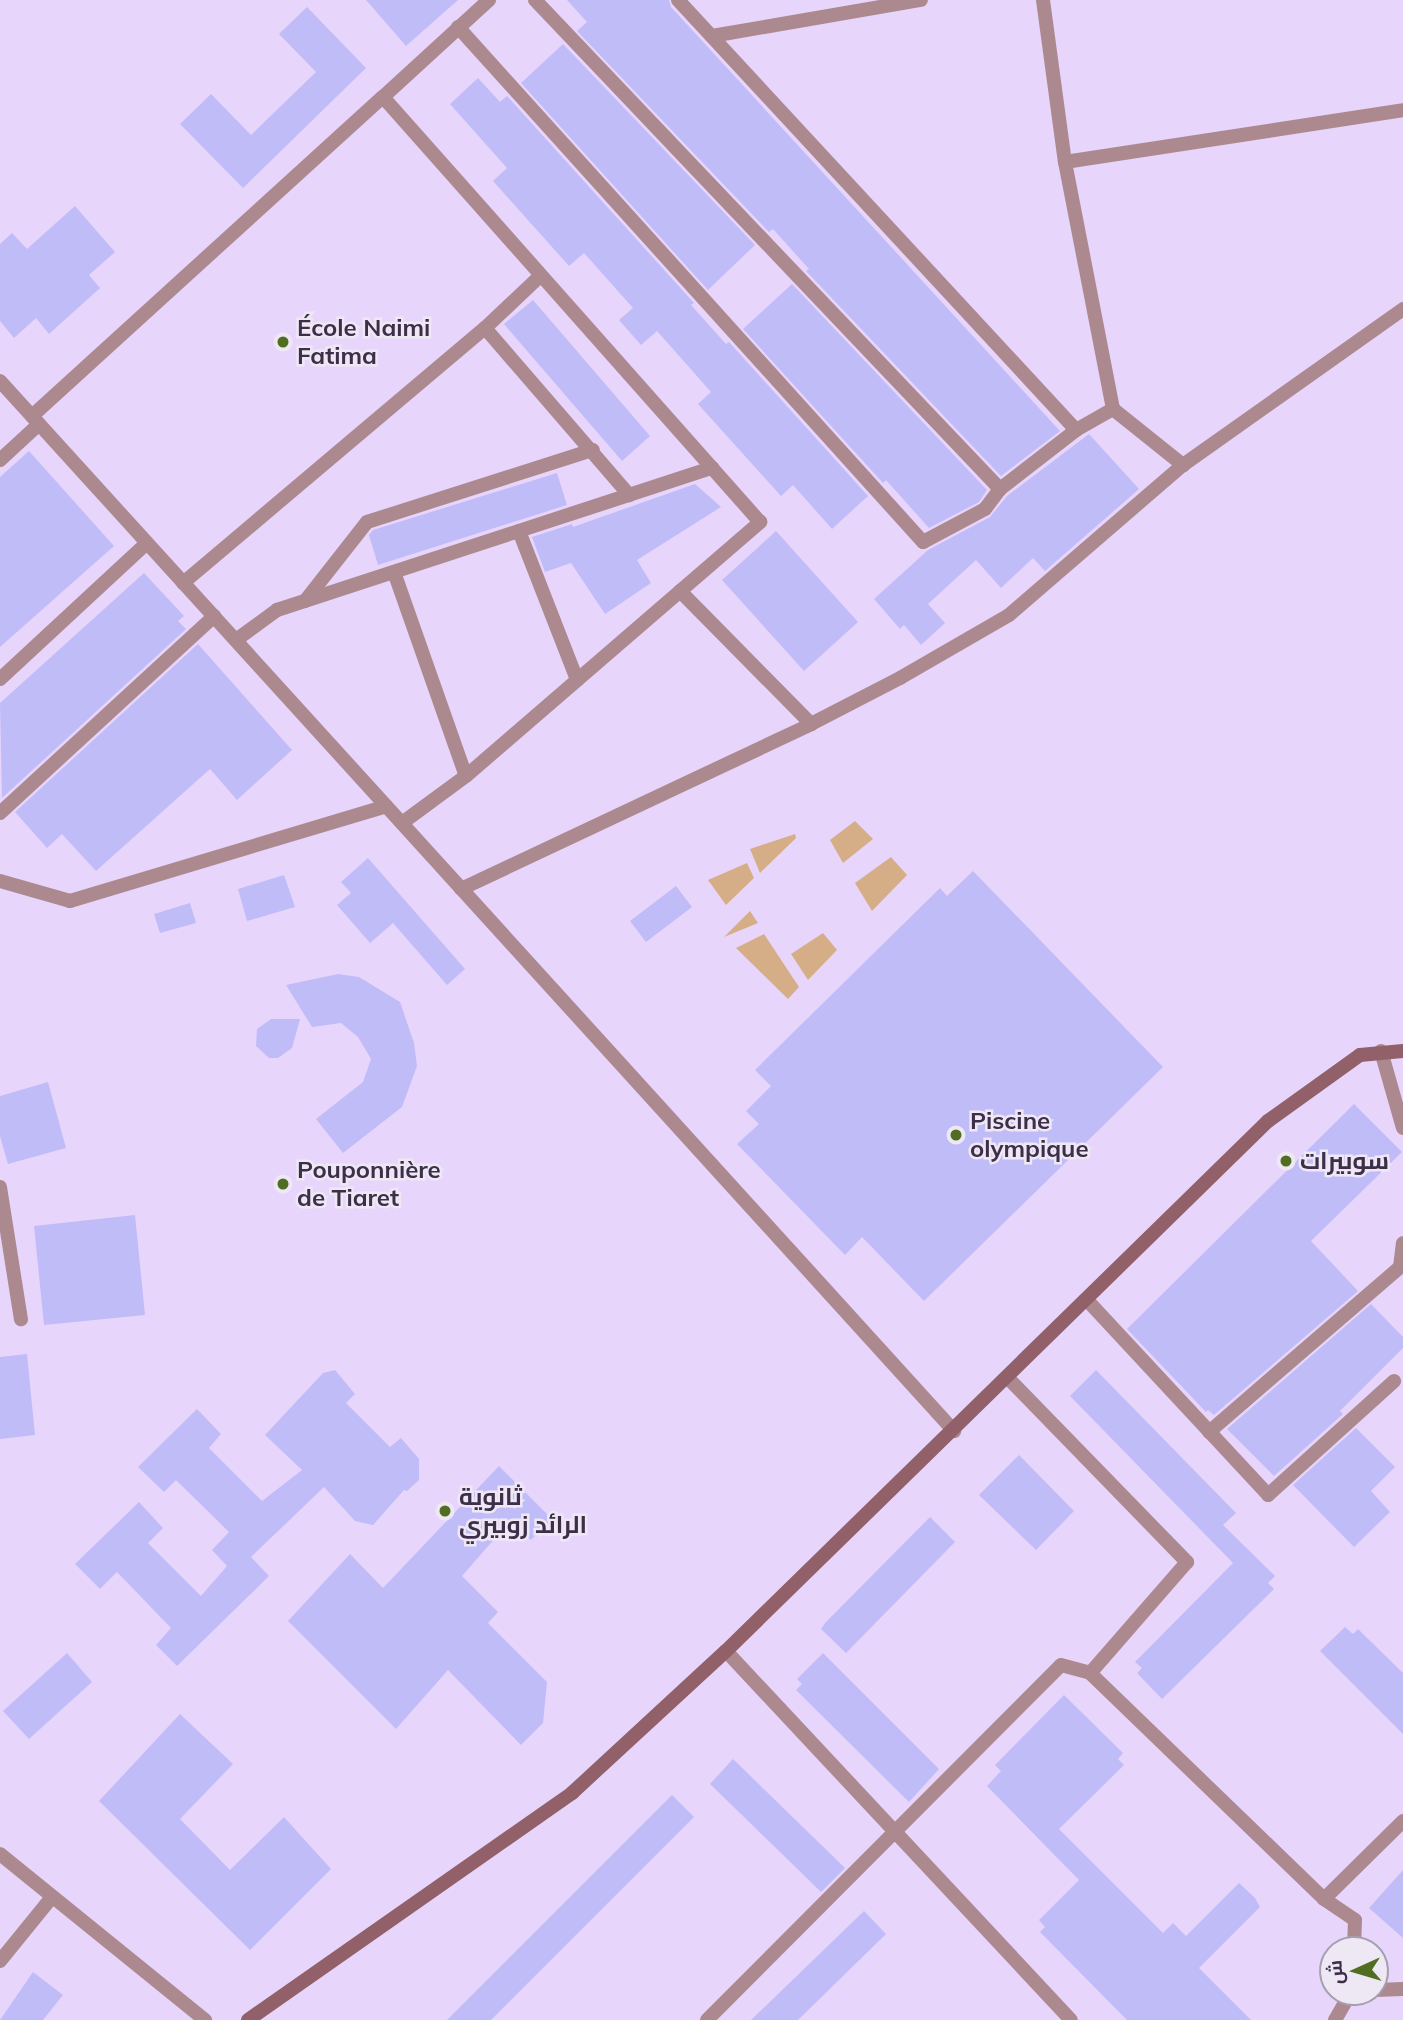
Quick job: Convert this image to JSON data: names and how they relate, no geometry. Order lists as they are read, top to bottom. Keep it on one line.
{"places":["École Naimi Fatima","Piscine olympique","سوبيرات","Pouponnière de Tiaret","ثانوية الرائد زوبيري"],"north":"left"}
